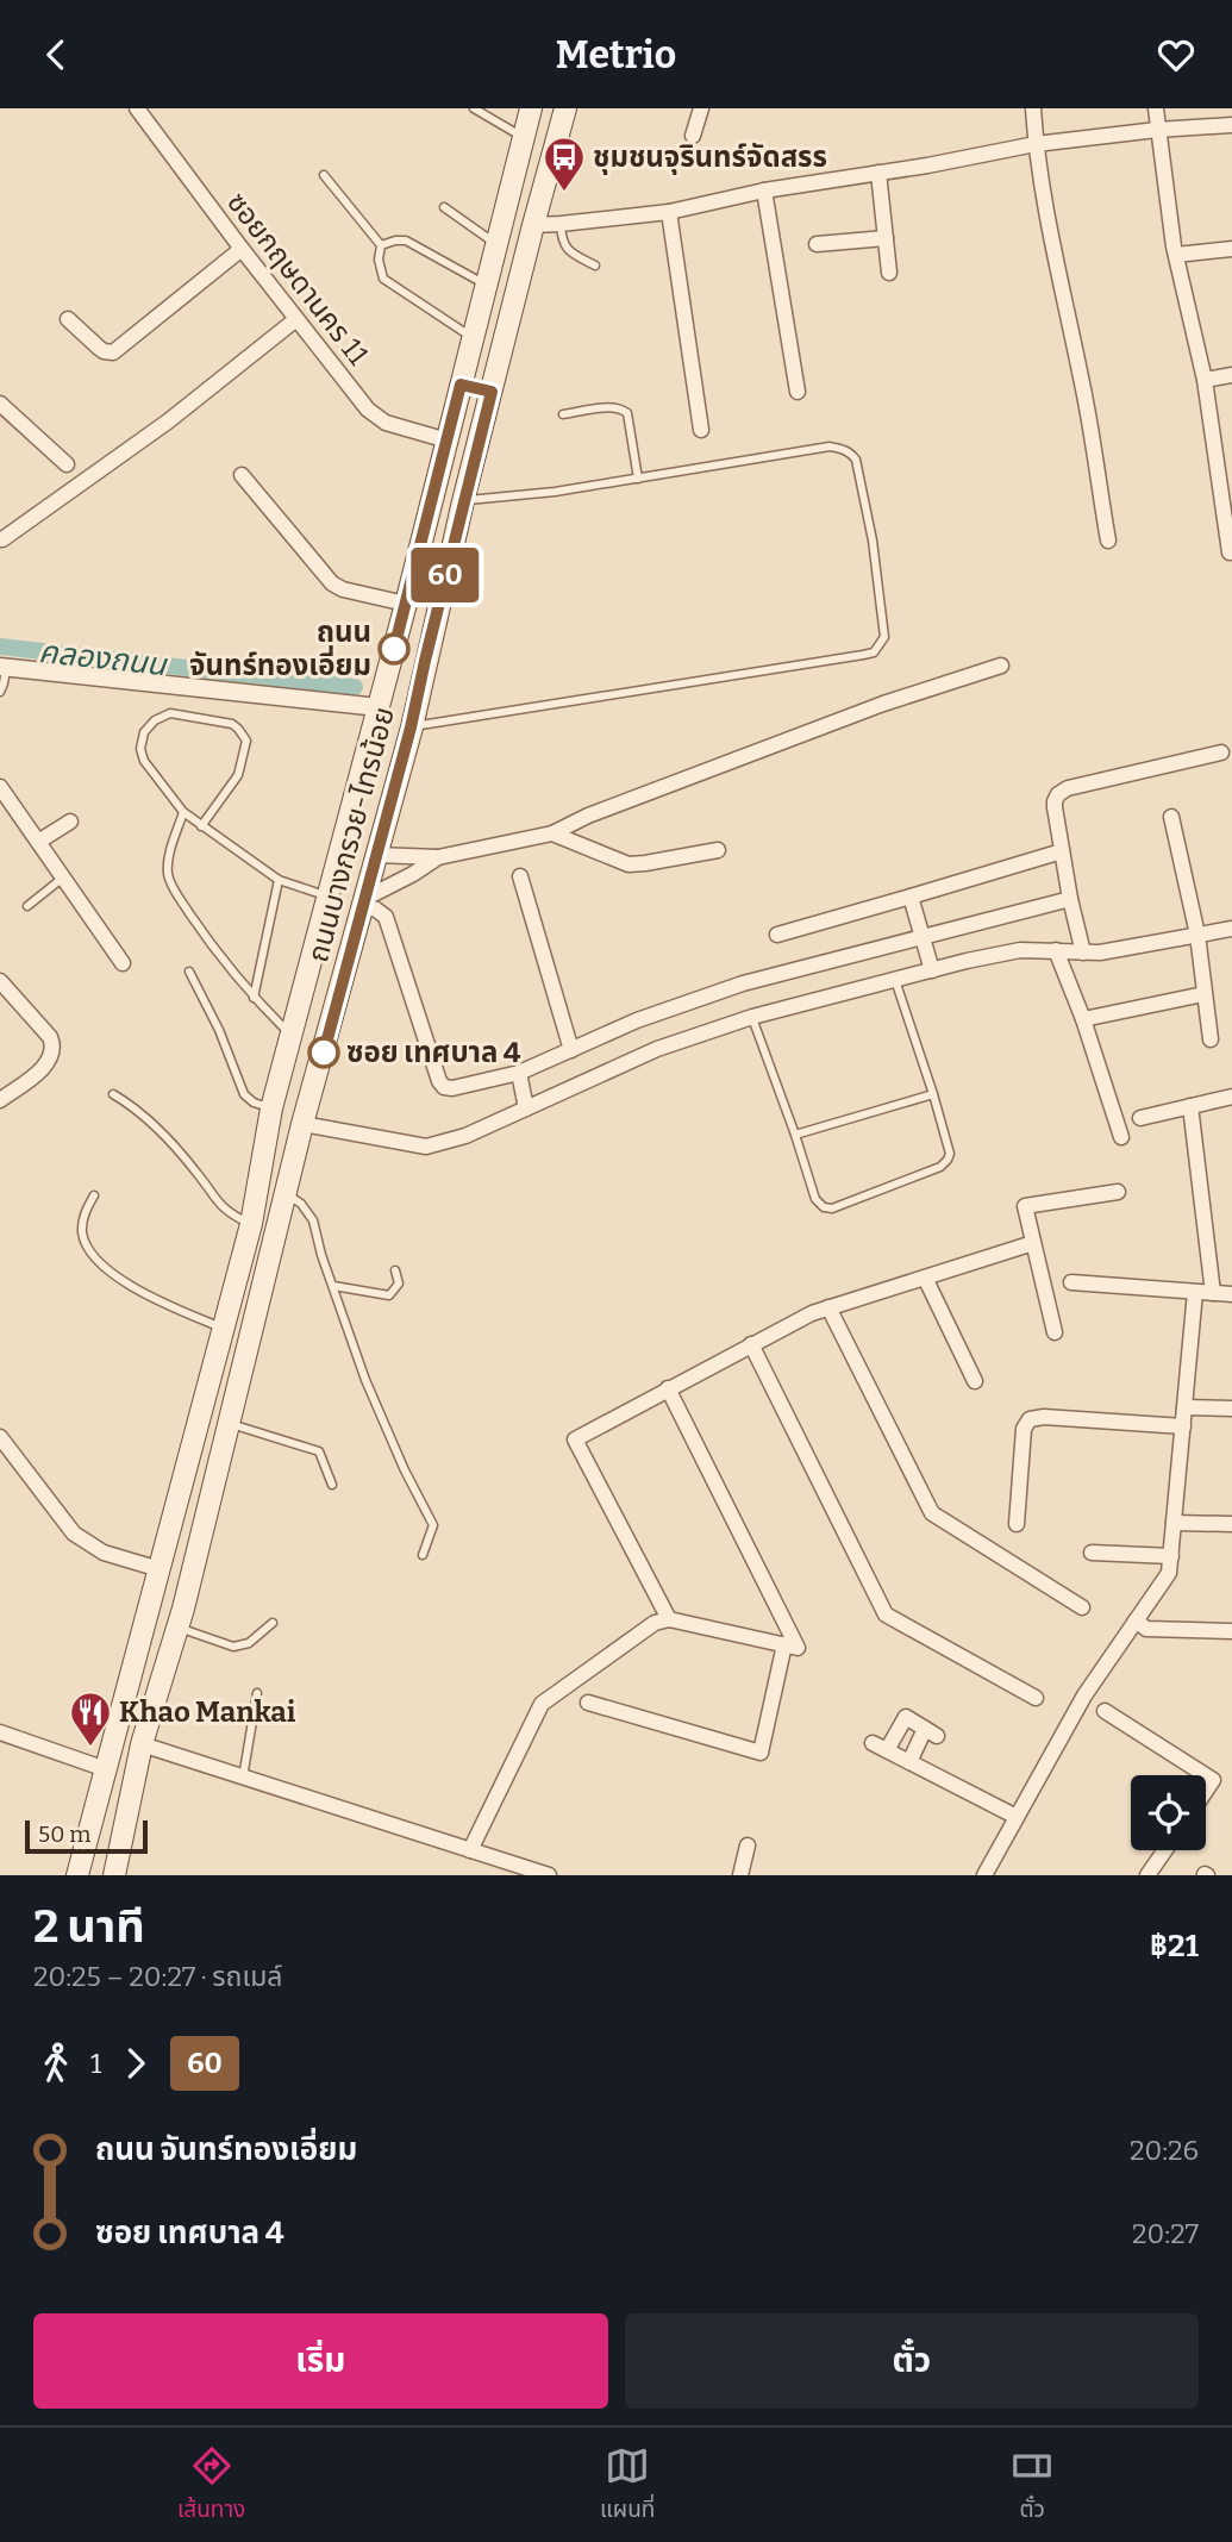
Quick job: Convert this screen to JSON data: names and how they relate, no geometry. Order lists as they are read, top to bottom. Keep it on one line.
{"streets":{"main road":["ถนนบางกรวย-ไทรน้อย"],"street":["ซอยกฤษดานคร 11"]},"crossings":[["ซอยกฤษดานคร 11","ถนนบางกรวย-ไทรน้อย"]],"water":["คลองถนน"],"places":{"bus stop":["ชุมชนจุรินทร์จัดสรร"],"other":["ถนน จันทร์ทองเอี่ยม","ซอย เทศบาล 4"],"restaurant":["Khao Mankai"]},"lines":["bus line 60"],"scale_bar":"50 m","page":{"header":"Metrio","on_map":"60","scale":"50 m","heading":["2 นาที","20:25 – 20:27 · รถเมล์","฿21"],"legs":["1","60"],"list":[{"name":"ถนน จันทร์ทองเอี่ยม","value":"20:26"},{"name":"ซอย เทศบาล 4","value":"20:27"}],"buttons":["เริ่ม","ตั๋ว"],"tabs":["เส้นทาง","แผนที่","ตั๋ว"]}}
